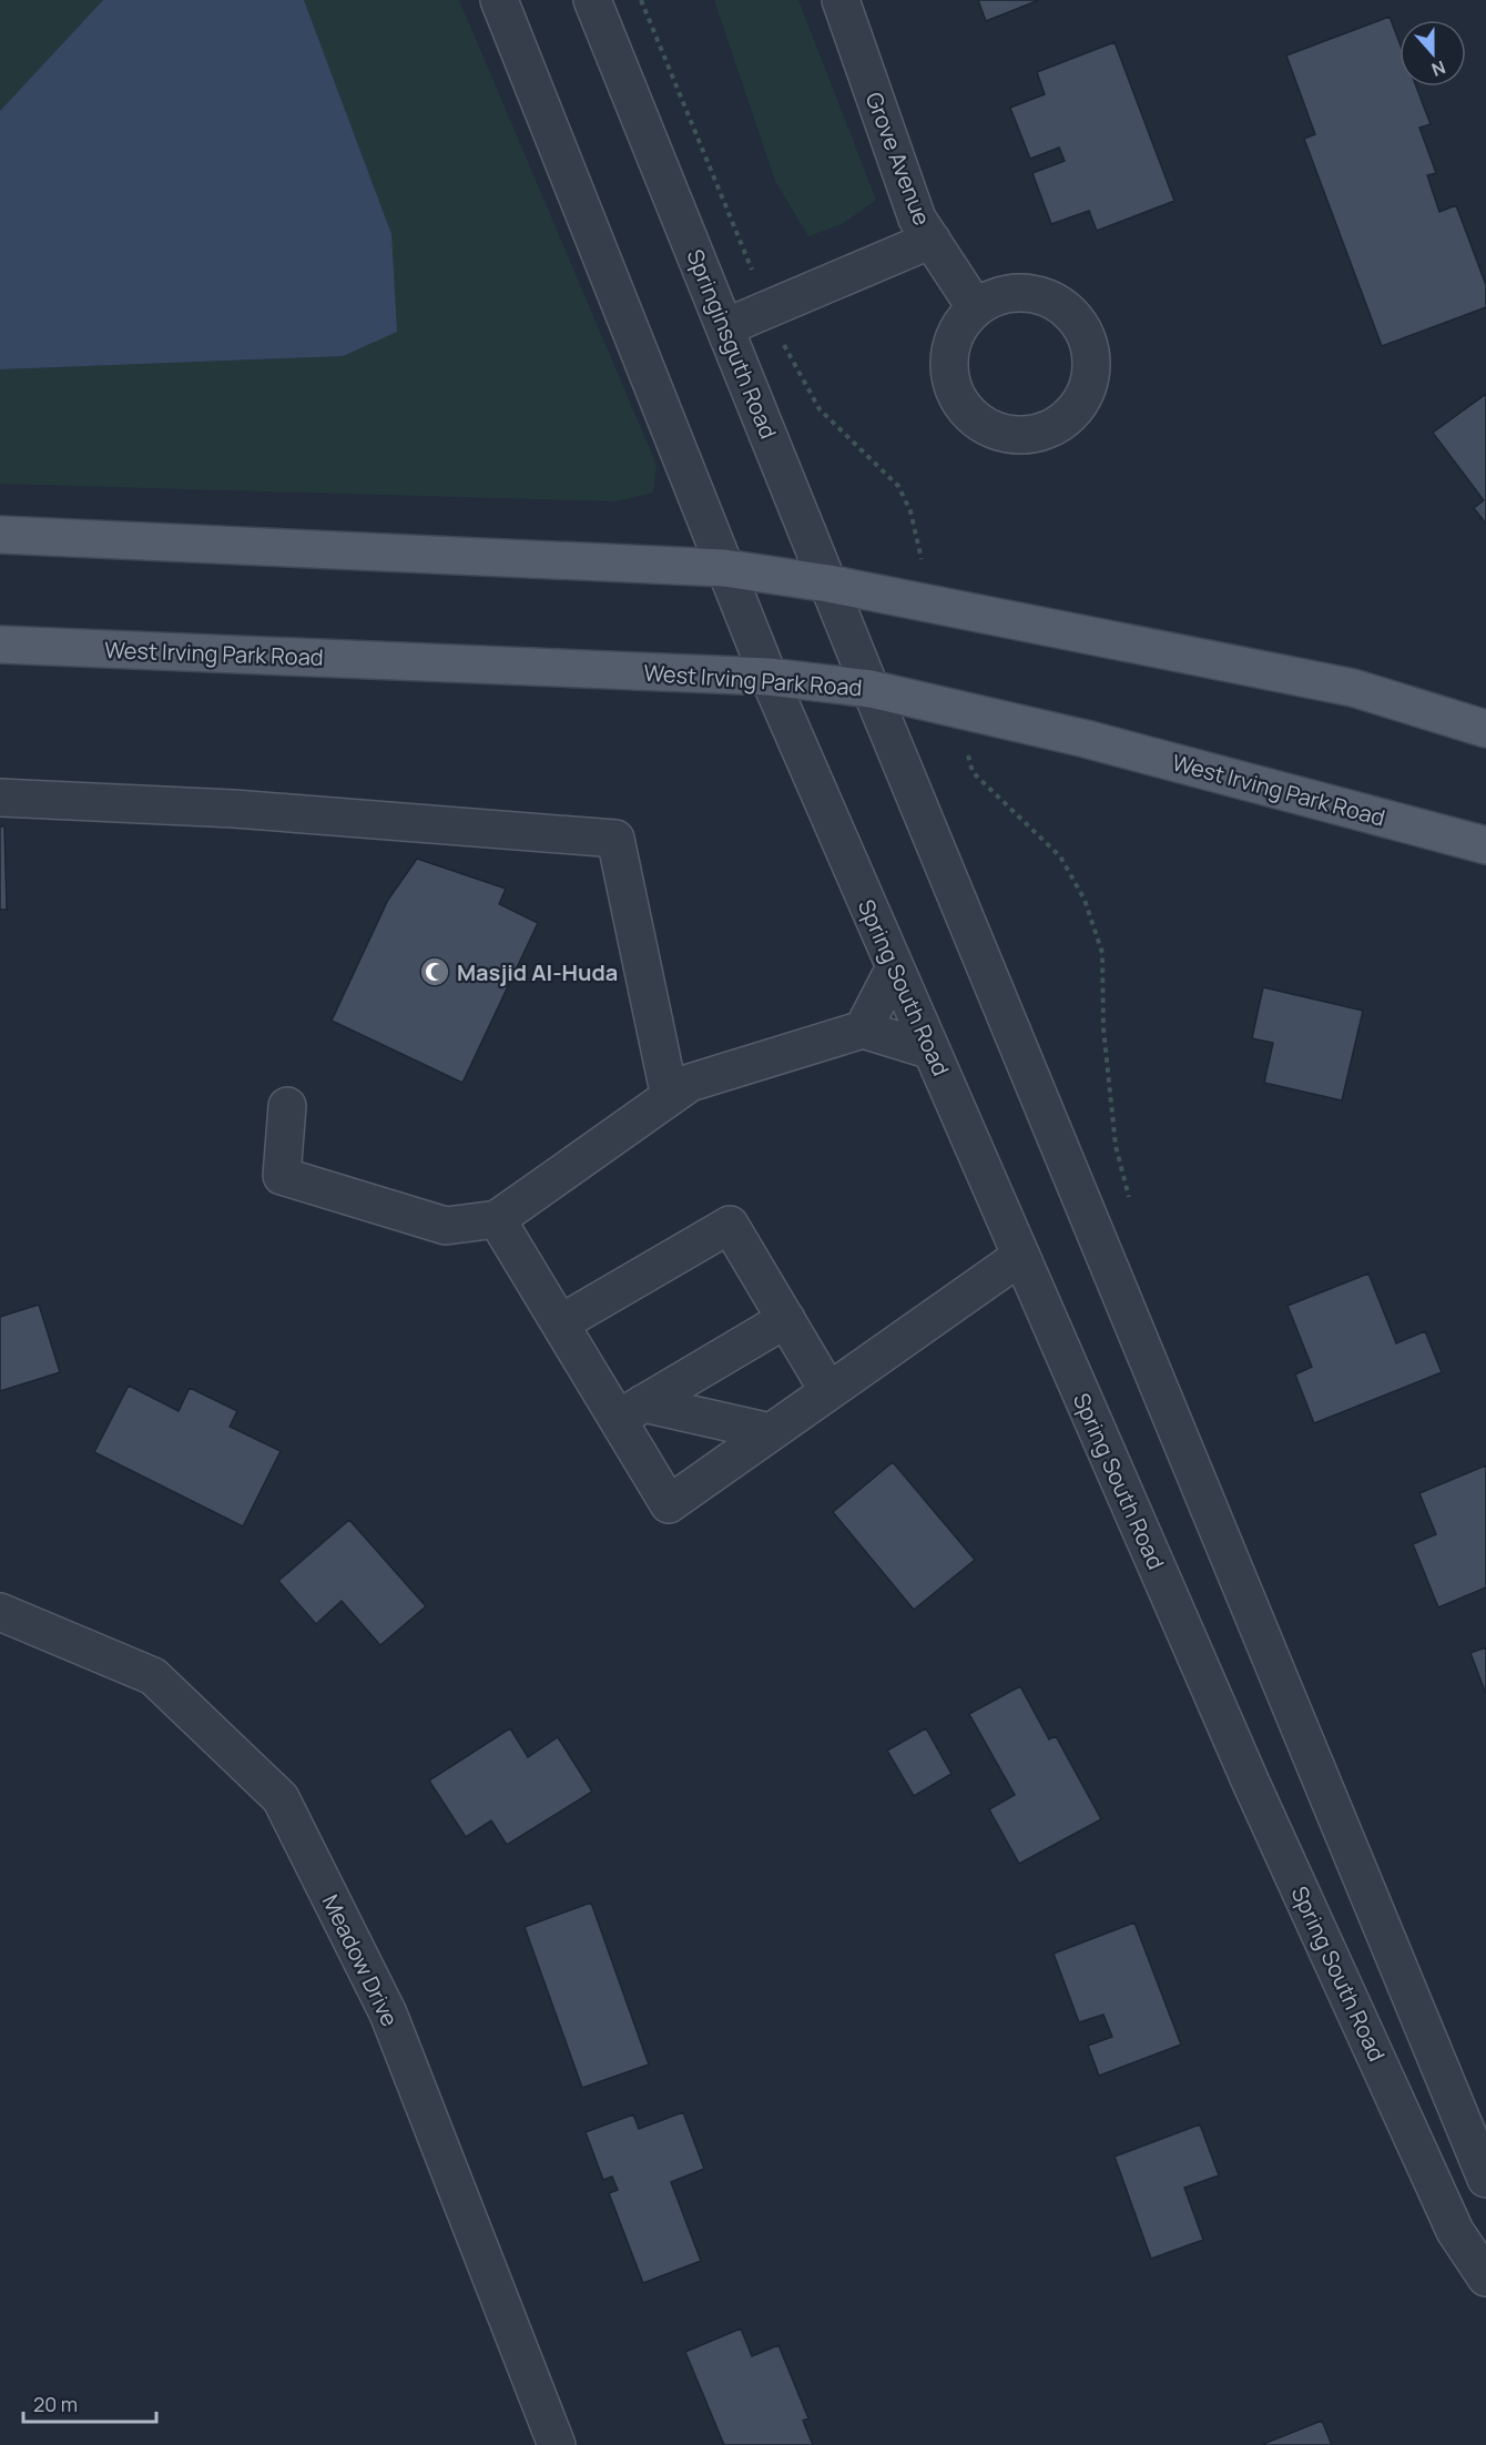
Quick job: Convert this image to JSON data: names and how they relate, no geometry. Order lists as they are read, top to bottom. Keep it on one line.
{"streets":{"main road":["West Irving Park Road"],"street":["Grove Avenue","Springinsguth Road","Spring South Road","Meadow Drive"]},"crossings":[["Springinsguth Road","West Irving Park Road"],["West Irving Park Road","Spring South Road"]],"places":{"mosque":["Masjid Al-Huda"]},"scale_bar":"20 m","north":"bottom"}
